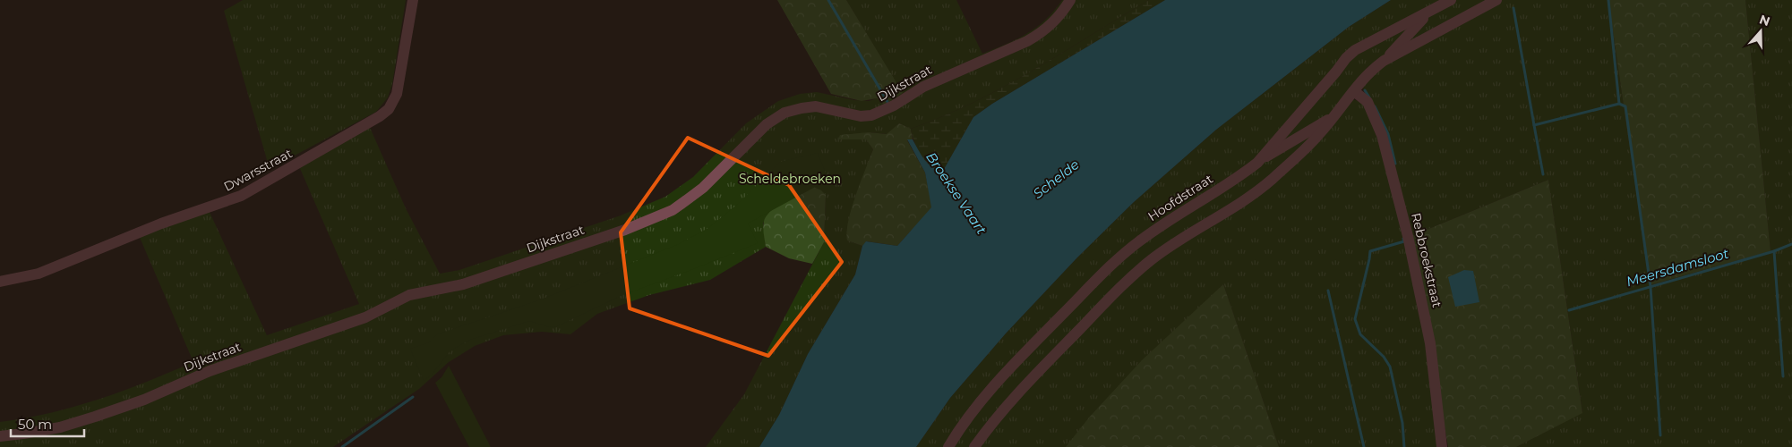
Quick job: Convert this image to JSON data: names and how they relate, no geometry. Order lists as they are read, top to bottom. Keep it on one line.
{"streets":{"street":["Dijkstraat","Dwarsstraat","Hoofdstraat","Rebbroekstraat"]},"water":["Schelde","Broekse Vaart","Meersdamsloot"],"parks":["Scheldebroeken"],"scale_bar":"50 m","north":"top"}
